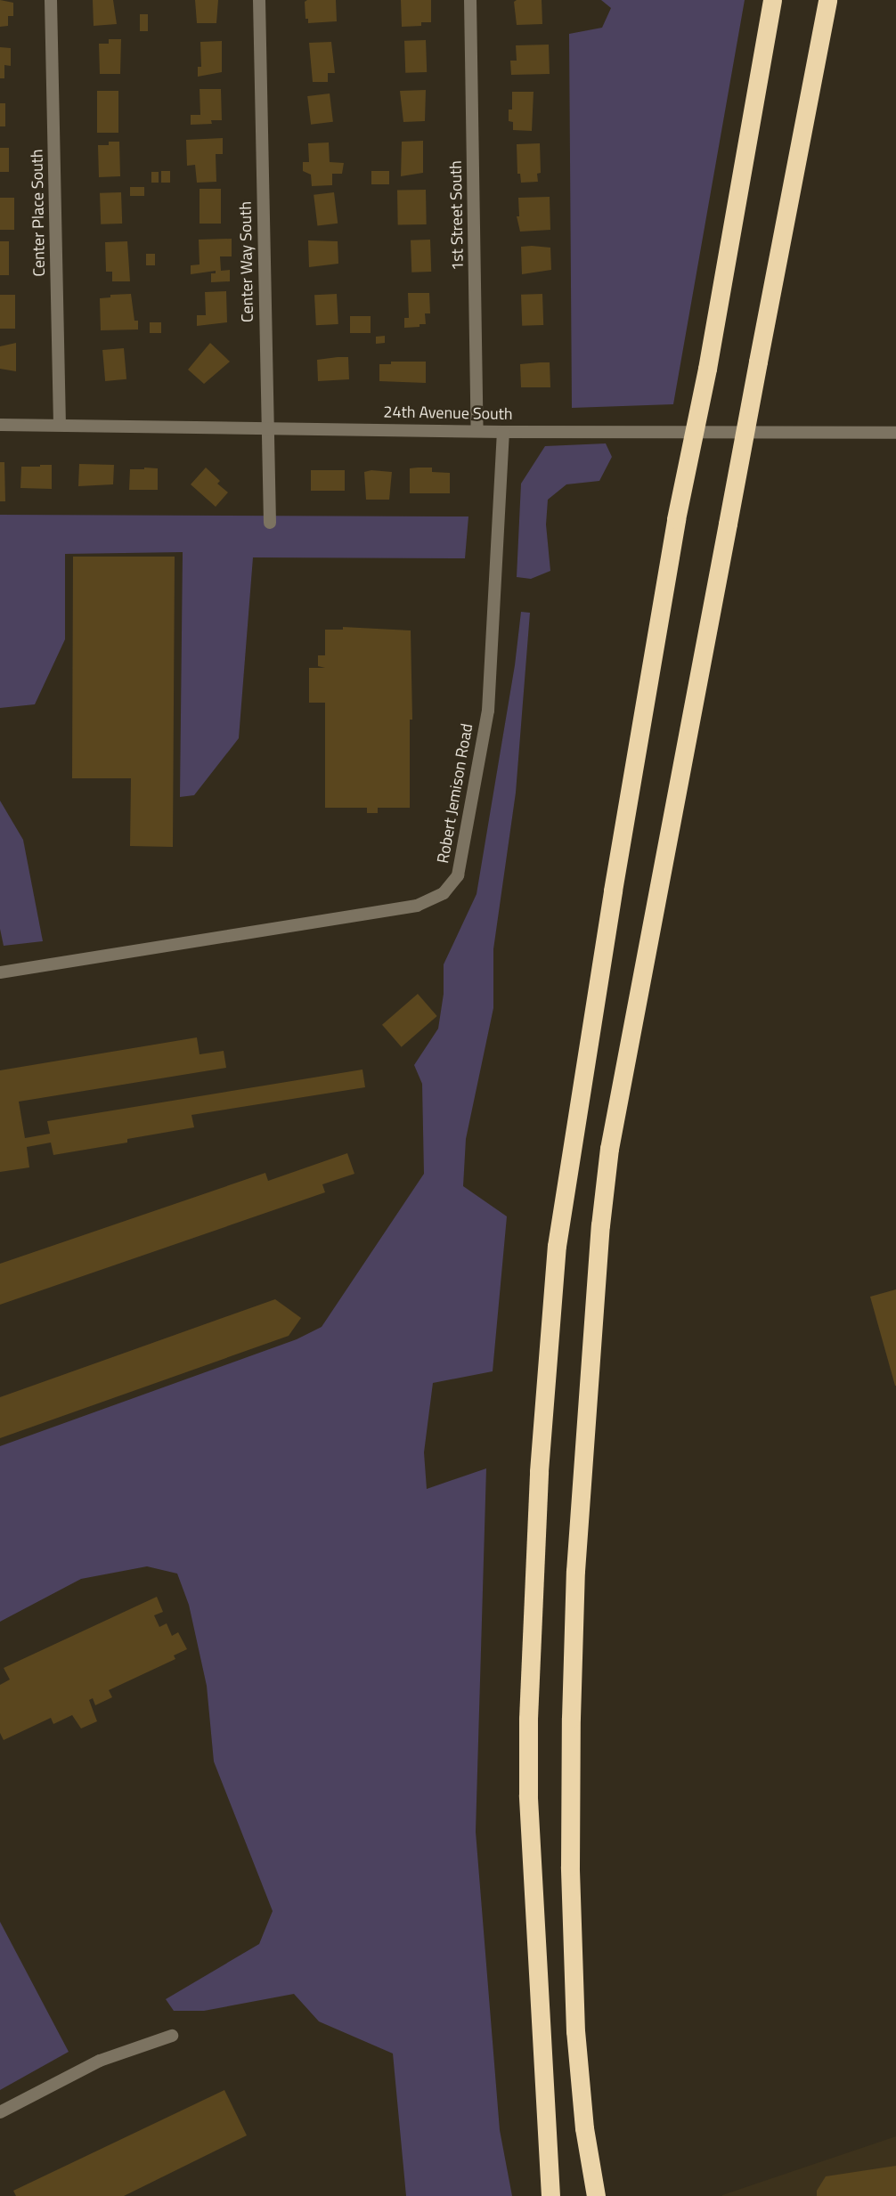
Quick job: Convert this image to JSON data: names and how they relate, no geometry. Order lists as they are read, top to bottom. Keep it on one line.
{"streets":{"street":["Center Place South","1st Street South","Center Way South","24th Avenue South","Robert Jemison Road"]},"crossings":[["Center Place South","24th Avenue South"],["1st Street South","24th Avenue South"],["Center Way South","24th Avenue South"],["24th Avenue South","Robert Jemison Road"]]}
